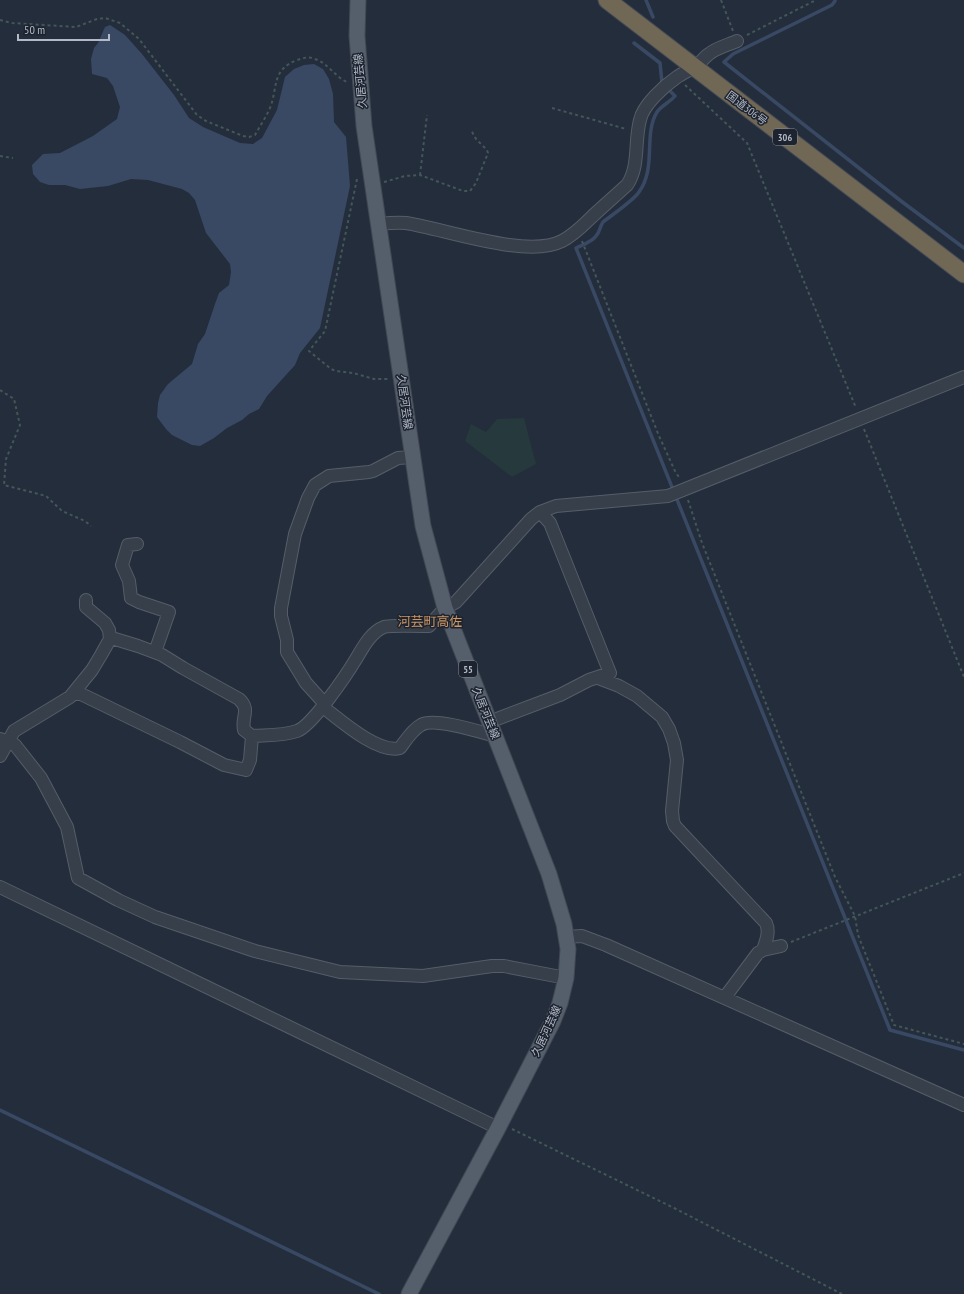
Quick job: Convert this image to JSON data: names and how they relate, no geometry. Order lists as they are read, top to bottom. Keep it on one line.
{"streets":{"highway":["国道306号","306"],"main road":["久居河芸線","55"]},"districts":["河芸町高佐"],"scale_bar":"50 m"}
